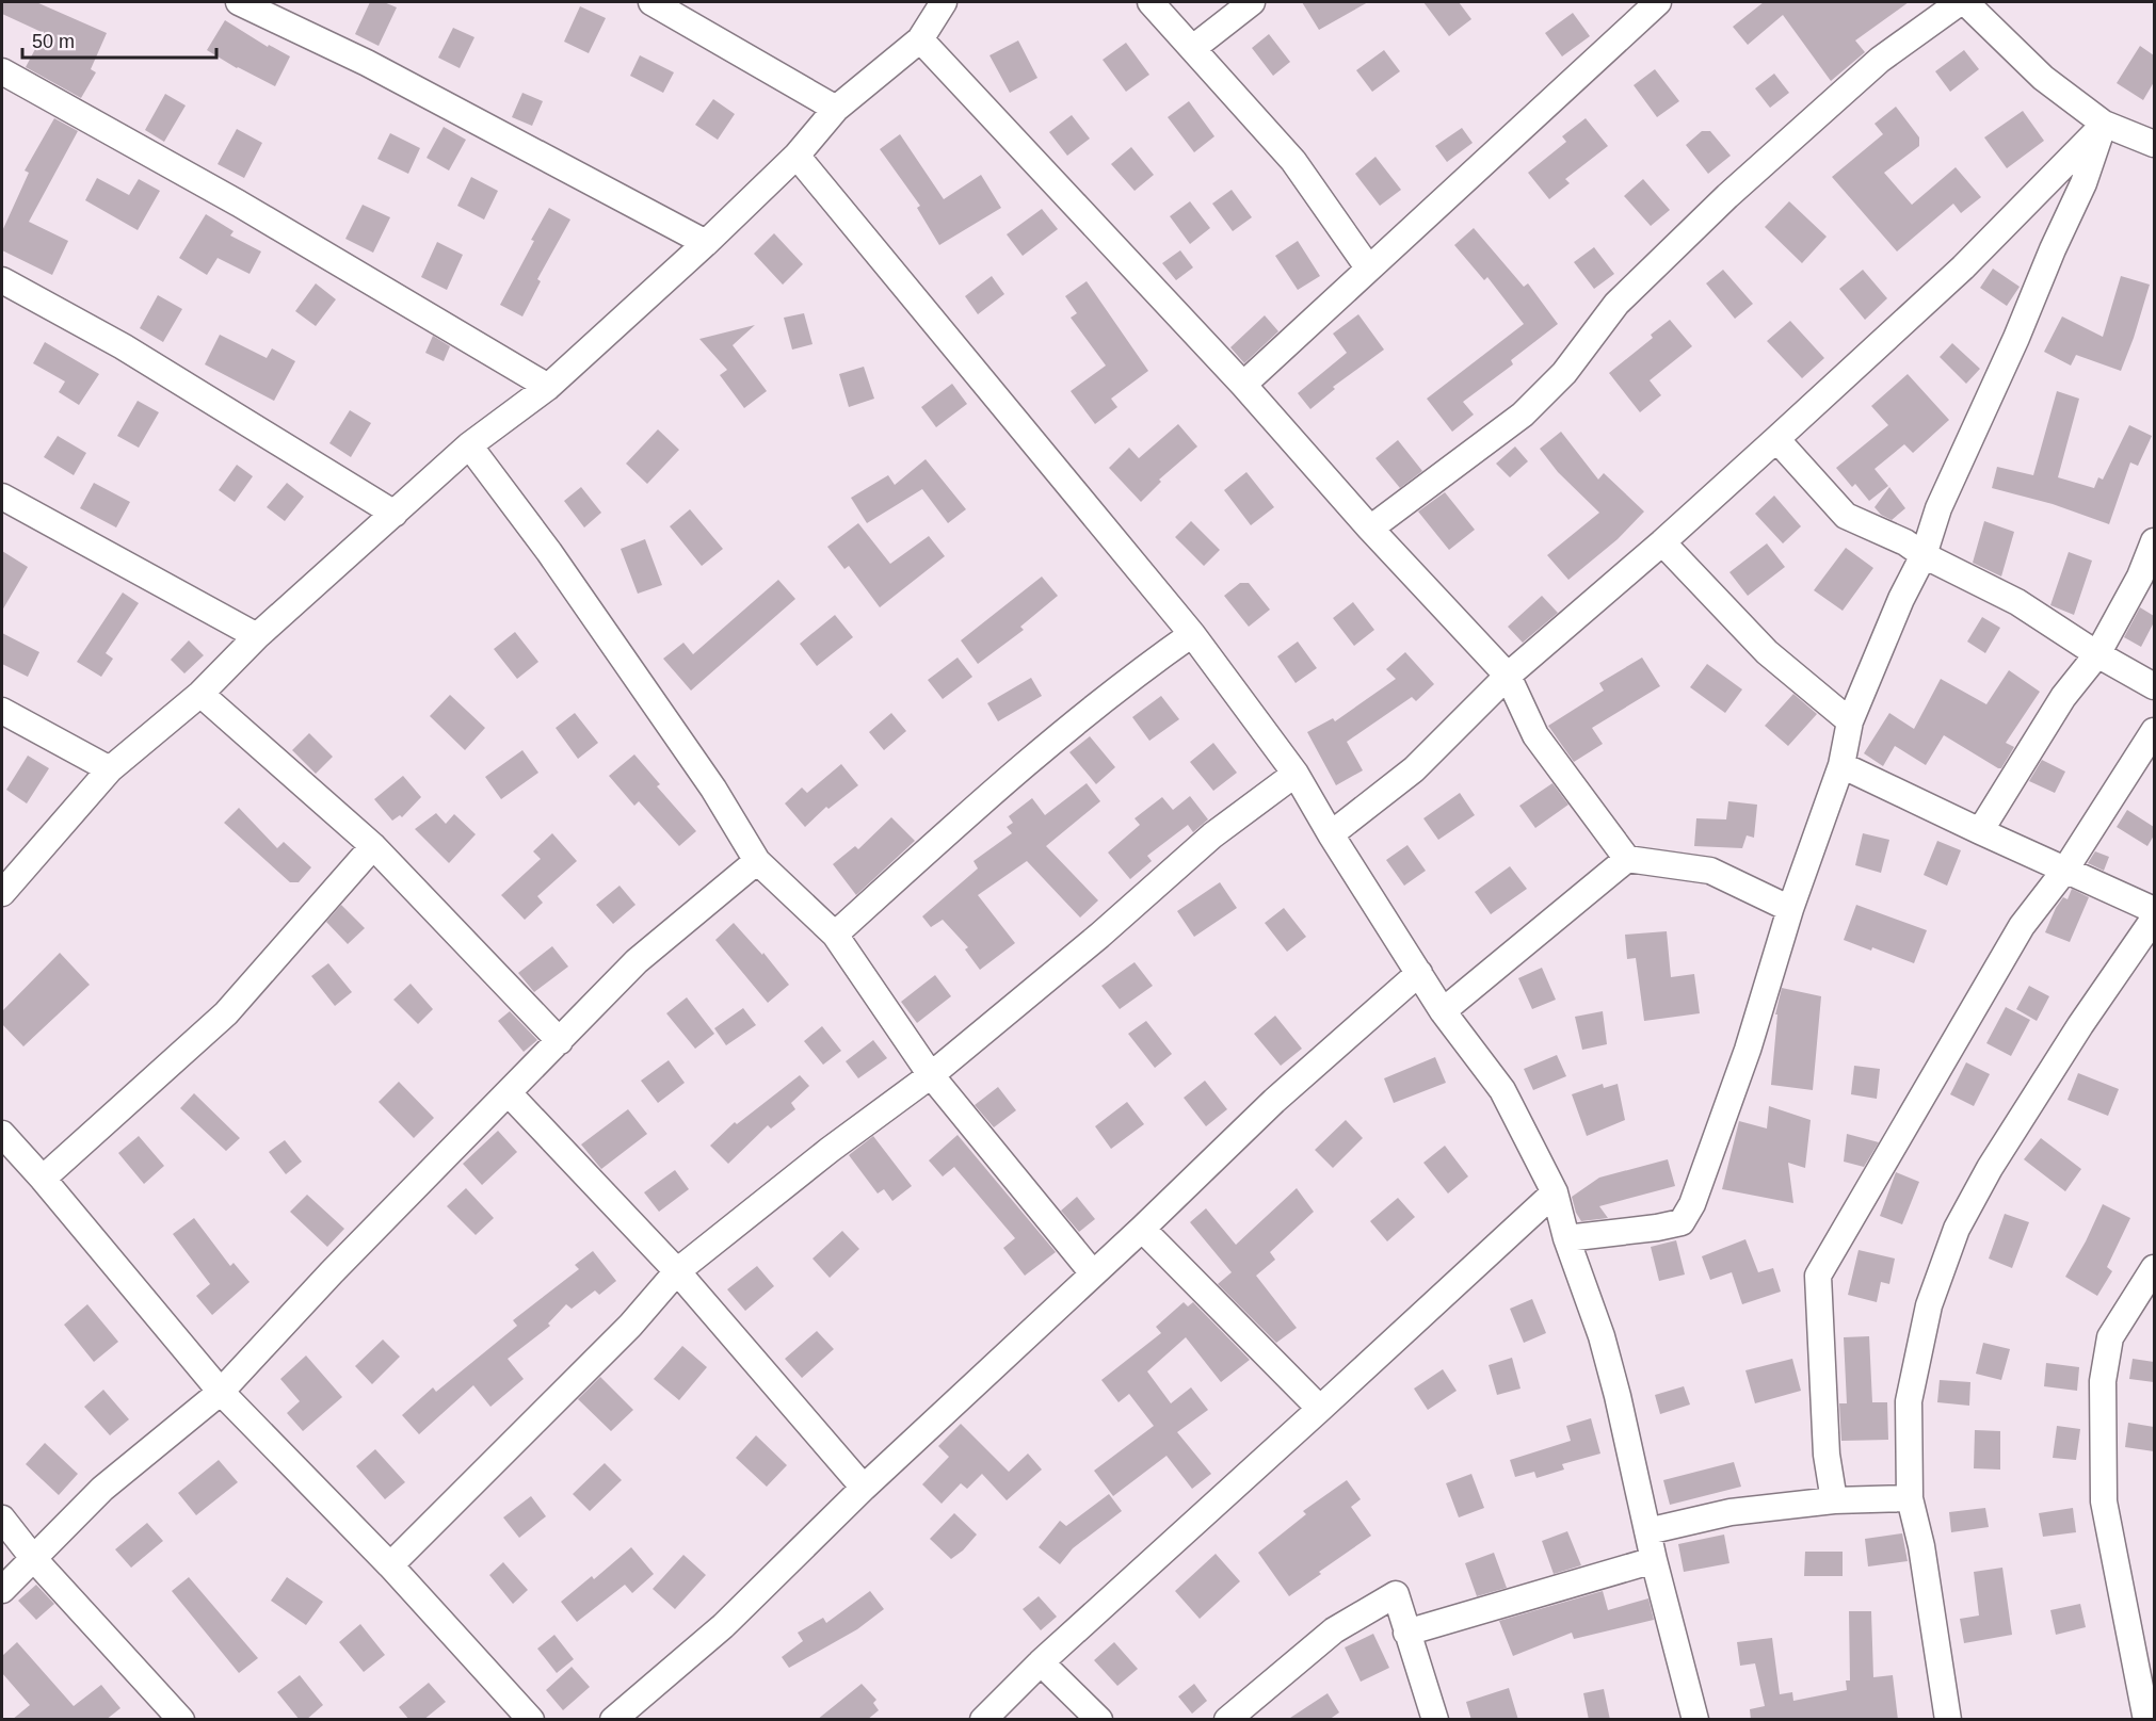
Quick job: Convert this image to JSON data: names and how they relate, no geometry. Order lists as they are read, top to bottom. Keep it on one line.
{"scale_bar":"50 m"}
